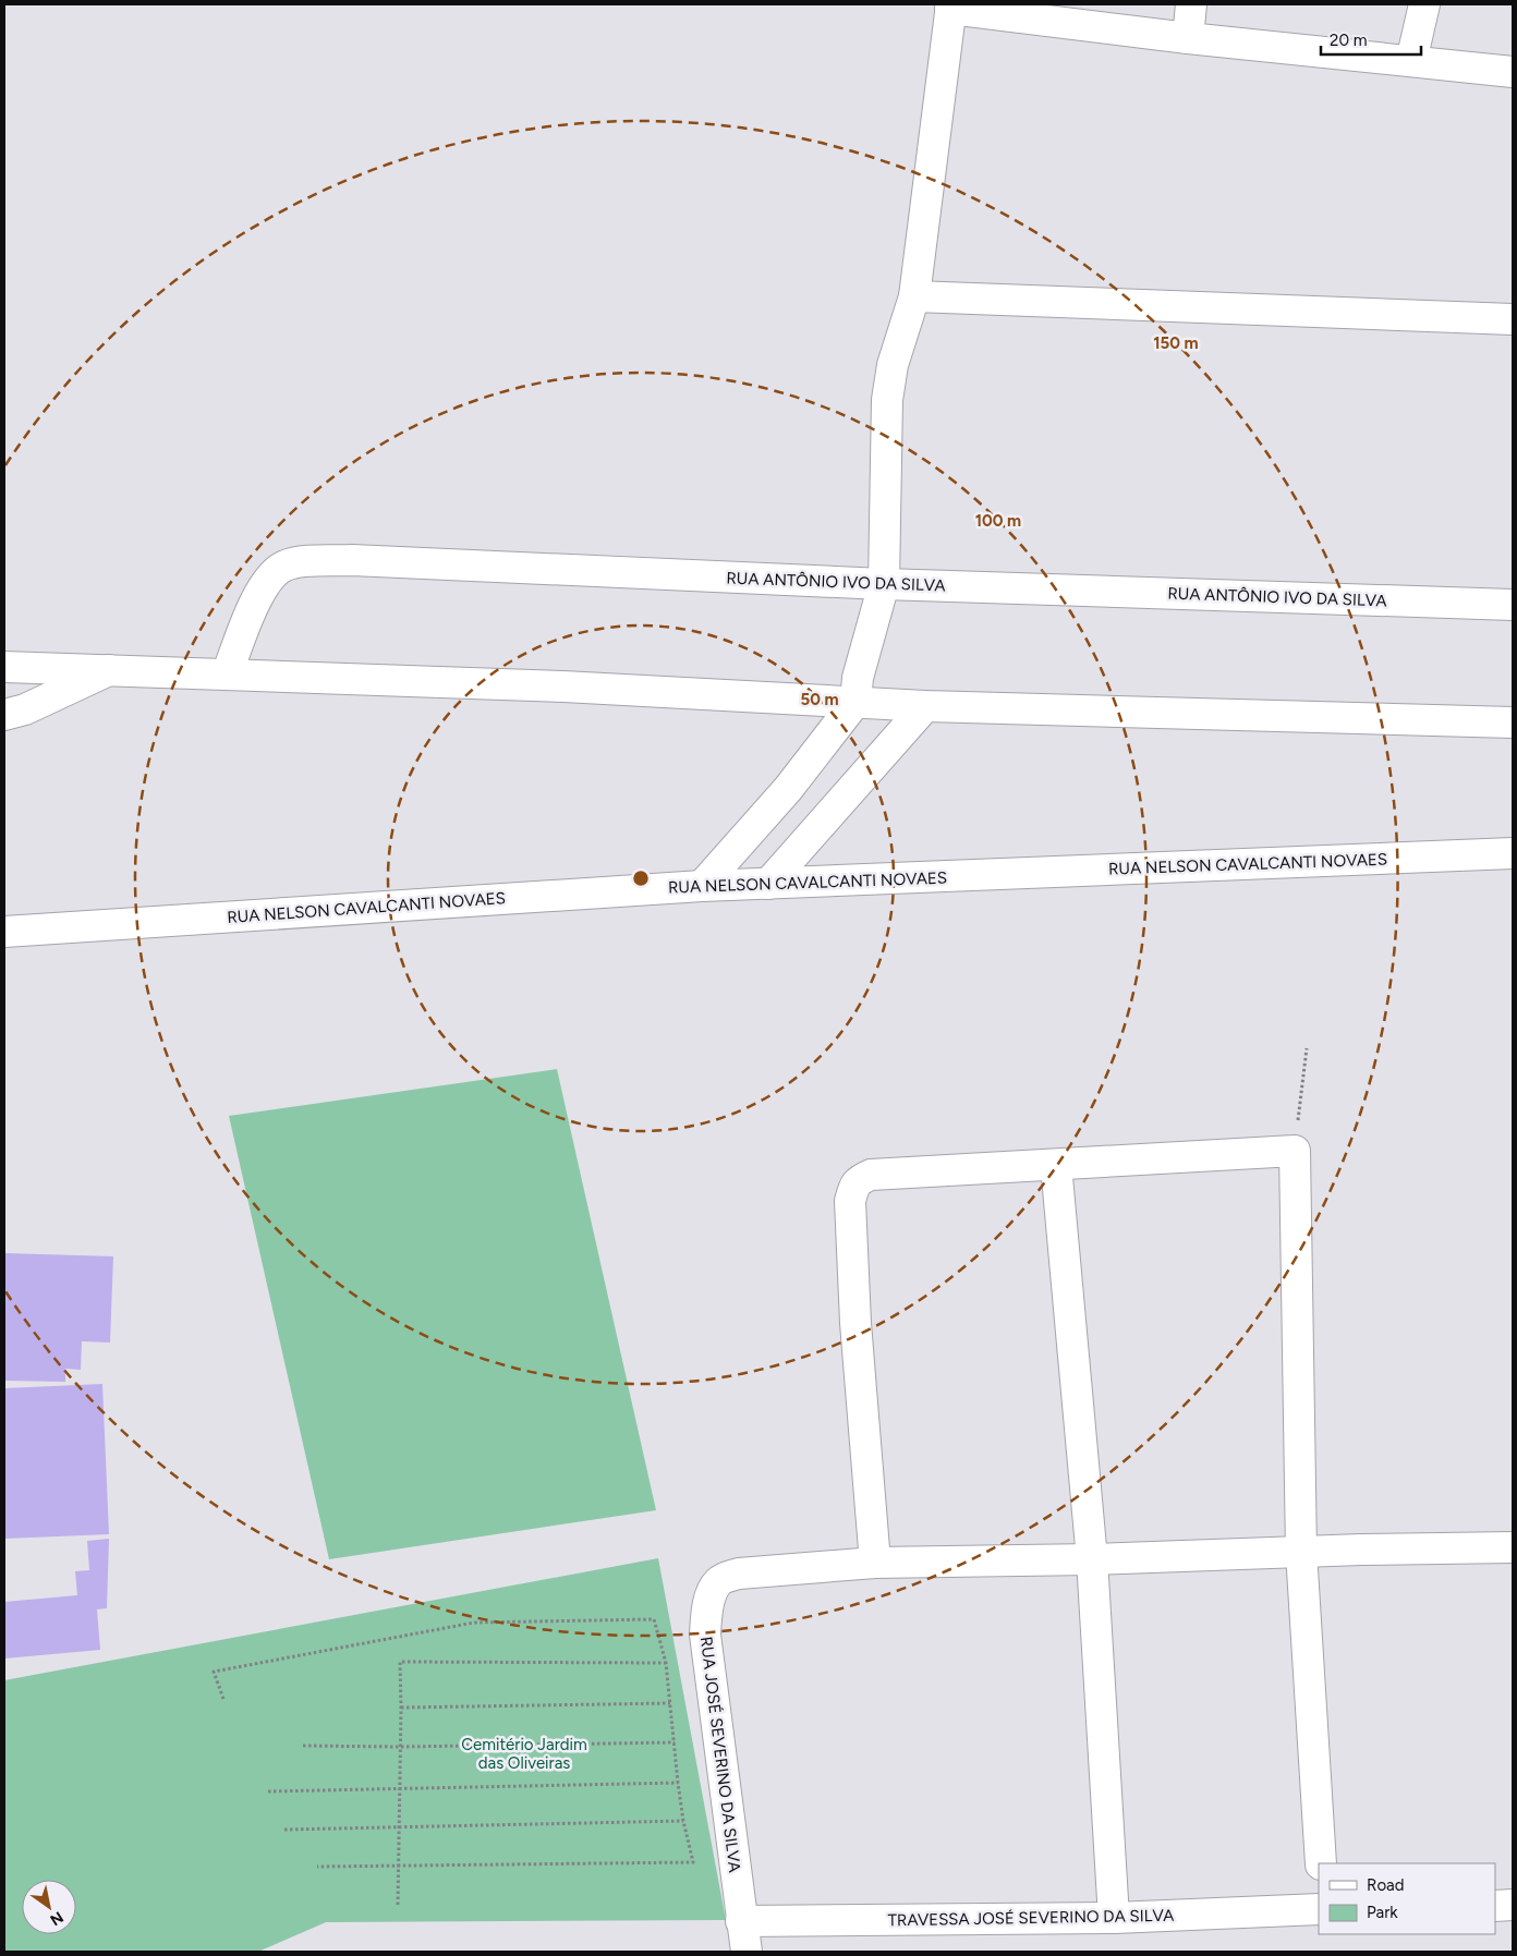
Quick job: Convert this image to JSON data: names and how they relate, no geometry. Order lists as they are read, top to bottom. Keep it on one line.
{"streets":{"street":["RUA ANTÔNIO IVO DA SILVA","RUA NELSON CAVALCANTI NOVAES","RUA JOSÉ SEVERINO DA SILVA","TRAVESSA JOSÉ SEVERINO DA SILVA"]},"crossings":[["RUA JOSÉ SEVERINO DA SILVA","TRAVESSA JOSÉ SEVERINO DA SILVA"]],"parks":["Cemitério Jardim das Oliveiras"],"legend":["Road","Park"],"scale_bar":"20 m","north":"bottom right","rings":["150 m","100 m","50 m"]}
